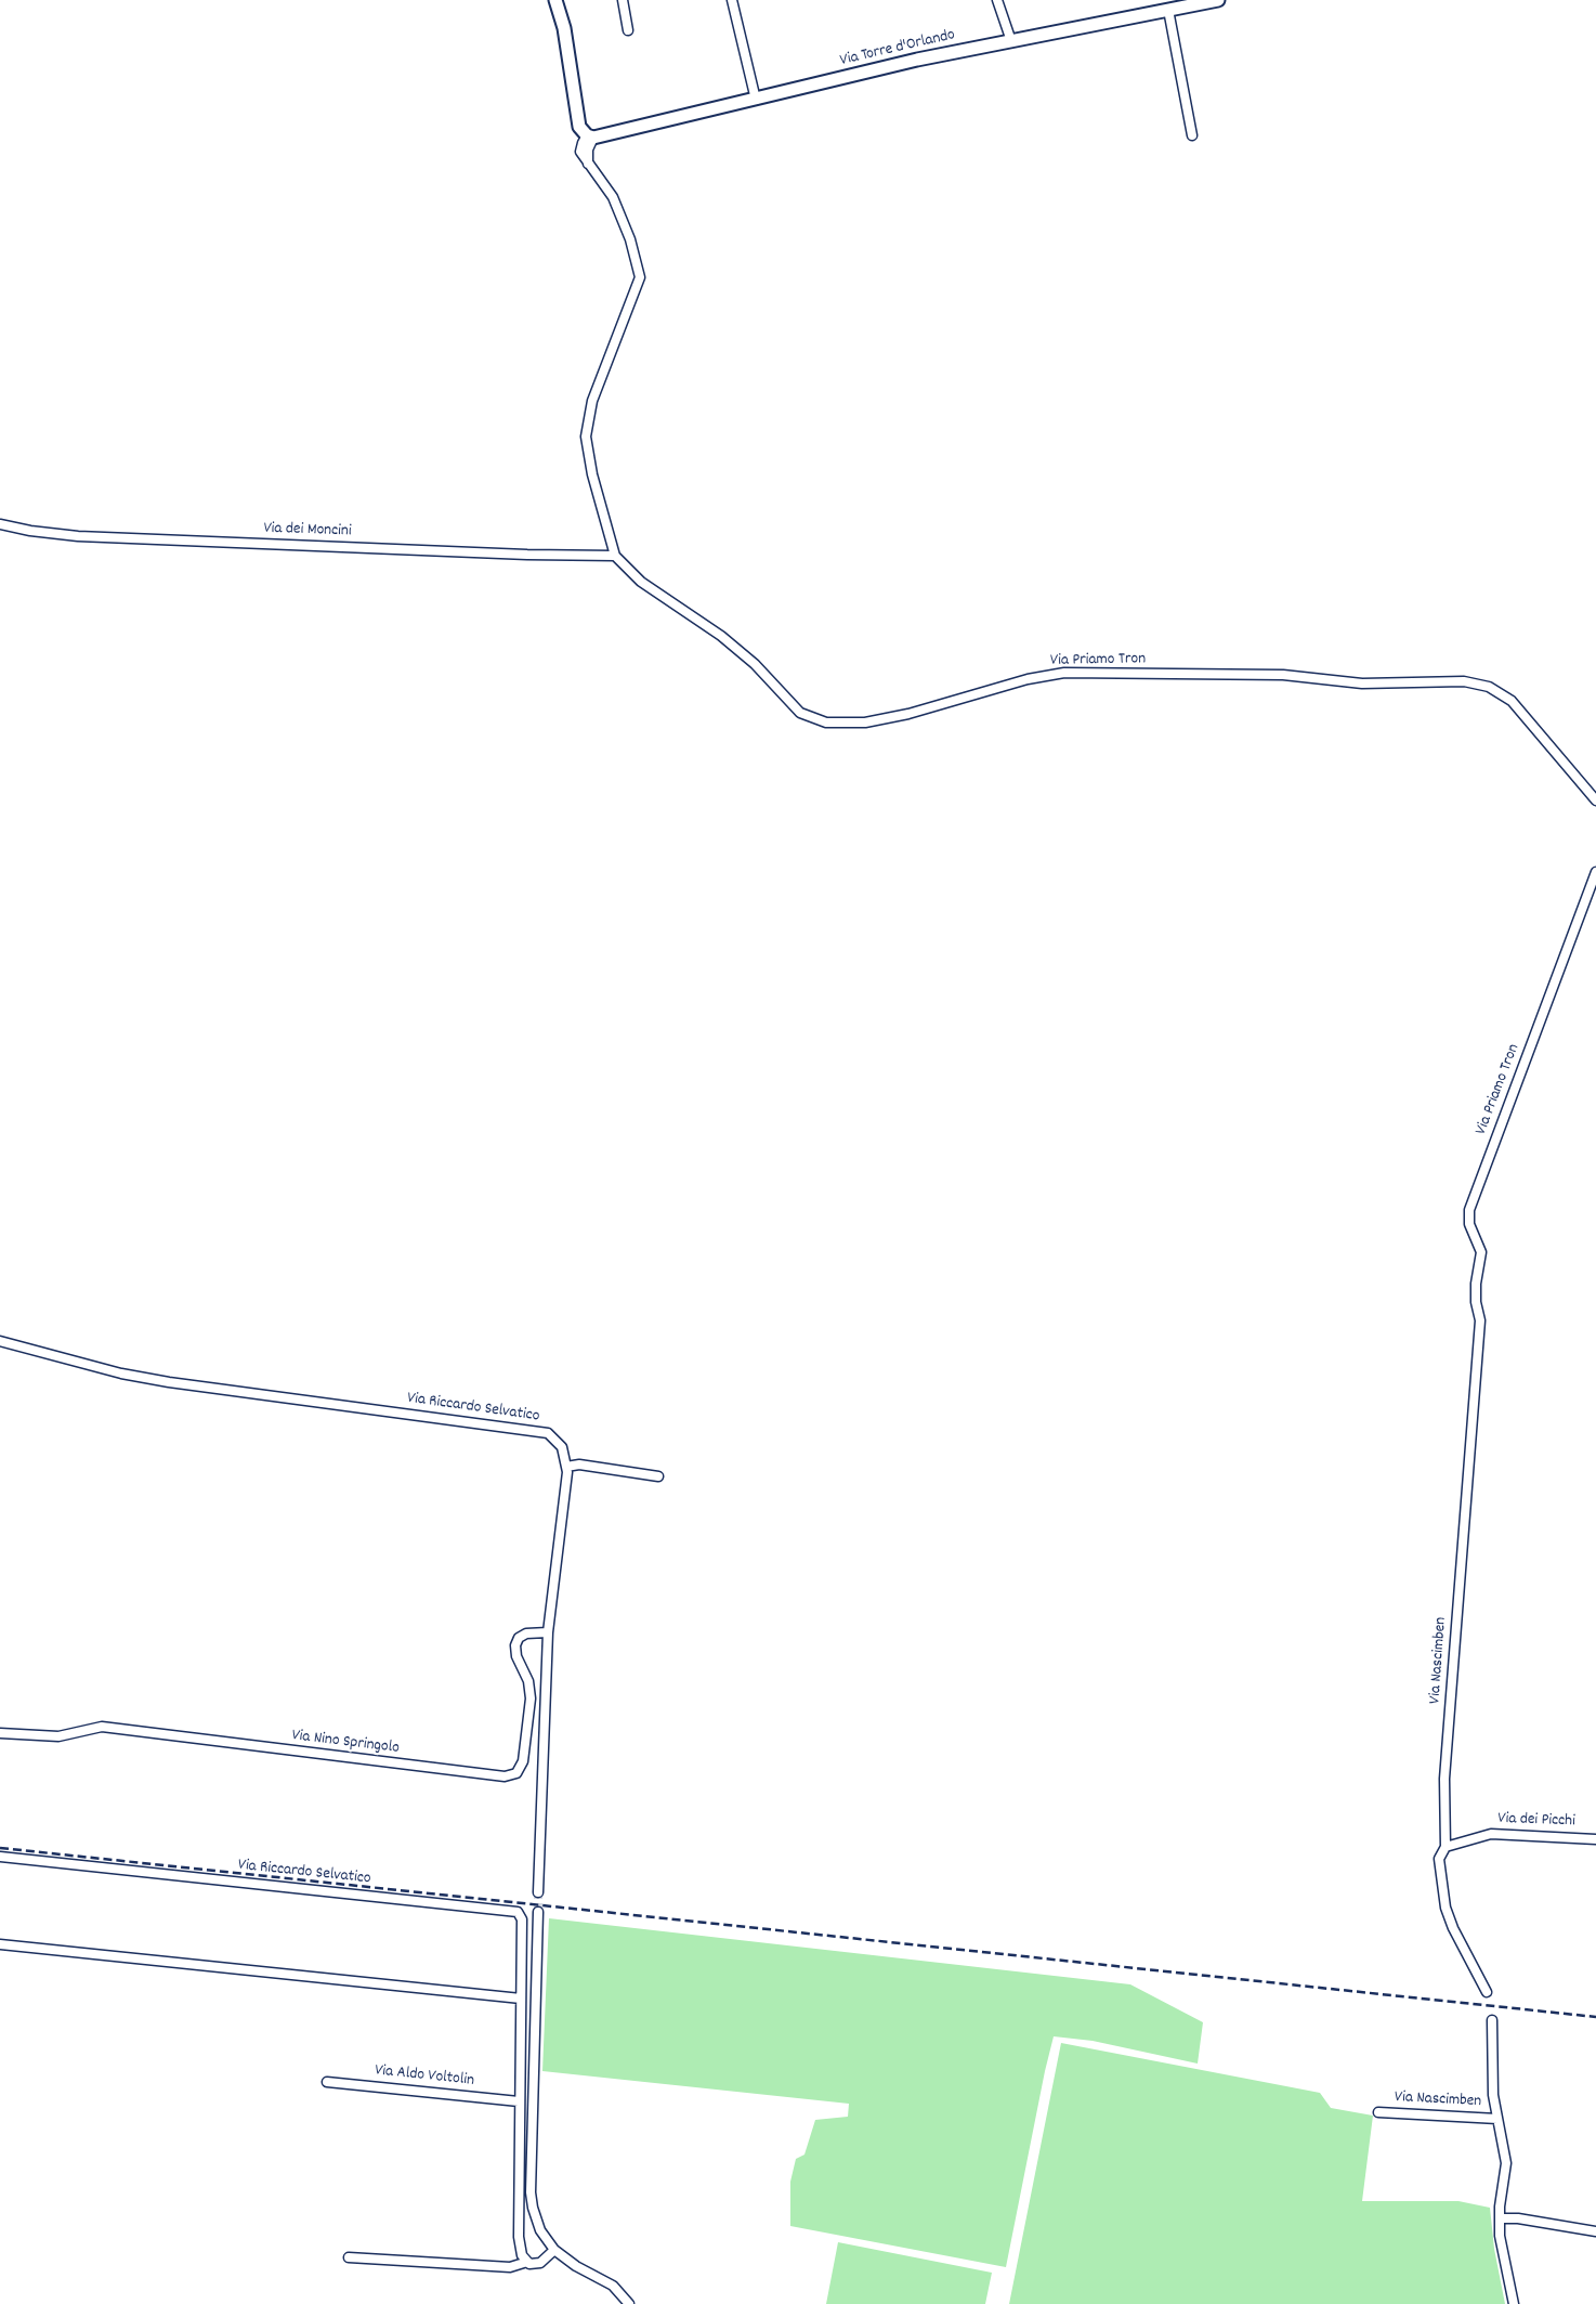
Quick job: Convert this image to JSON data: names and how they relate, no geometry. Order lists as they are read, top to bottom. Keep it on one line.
{"streets":{"street":["Via Torre d'Orlando","Via dei Moncini","Via Priamo Tron","Via Riccardo Selvatico","Via Nascimben","Via Nino Springolo","Via dei Picchi","Via Aldo Voltolin"]},"crossings":[["Via dei Moncini","Via Priamo Tron"],["Via Priamo Tron","Via Nascimben"],["Via Riccardo Selvatico","Via Nino Springolo"],["Via Riccardo Selvatico","Via Aldo Voltolin"],["Via Nascimben","Via dei Picchi"]]}
